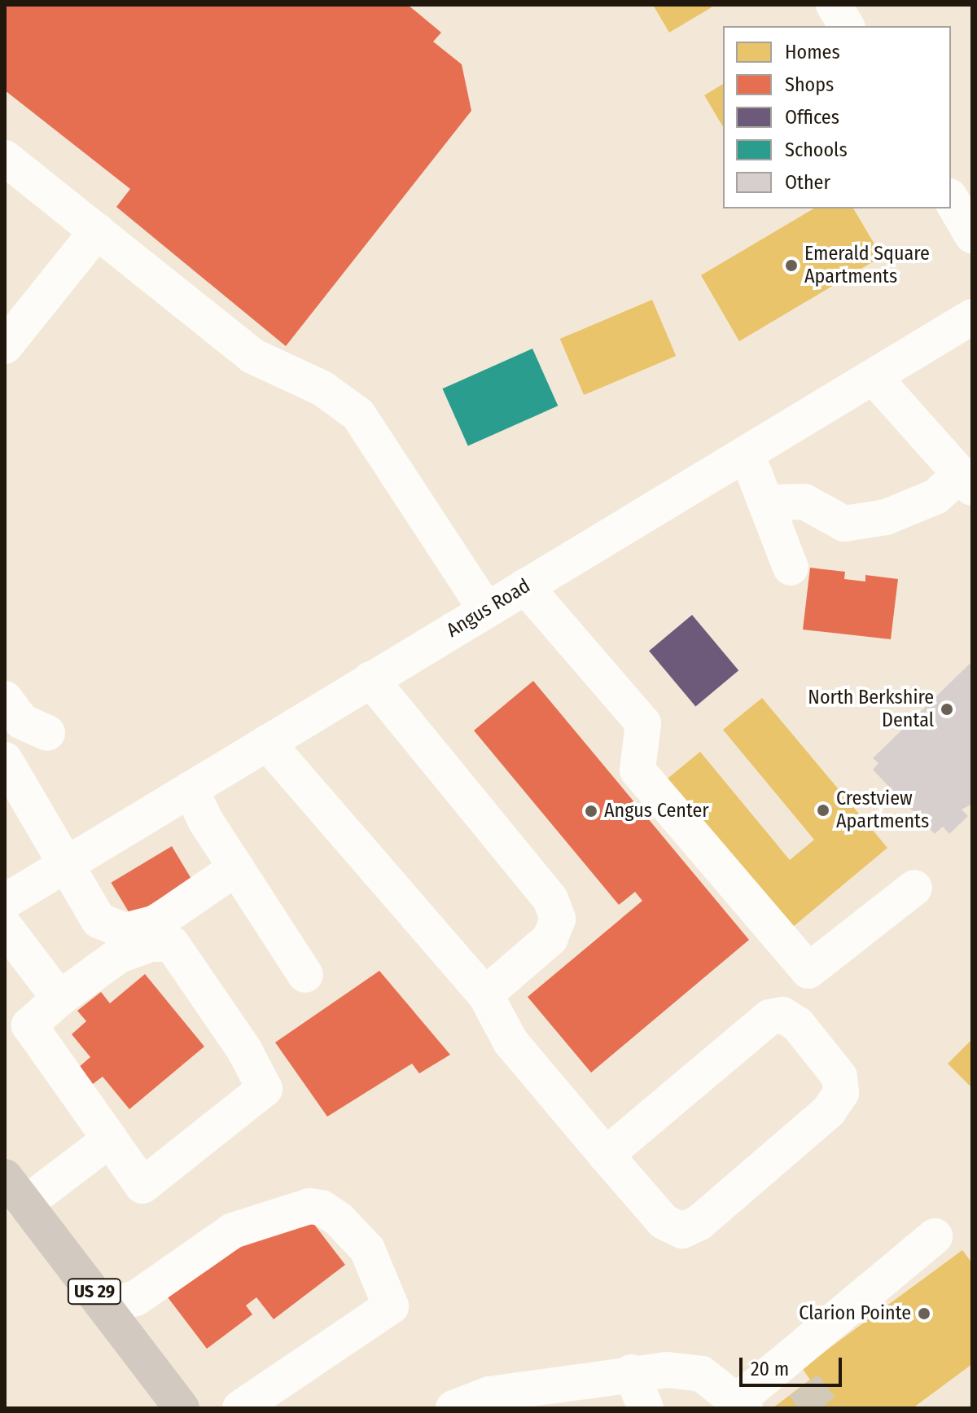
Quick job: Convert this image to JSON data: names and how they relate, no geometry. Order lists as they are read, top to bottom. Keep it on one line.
{"streets":{"highway":["US 29"],"street":["Angus Road"]},"places":["Emerald Square Apartments","North Berkshire Dental","Crestview Apartments","Angus Center","Clarion Pointe"],"legend":["Homes","Shops","Offices","Schools","Other"],"scale_bar":"20 m"}
